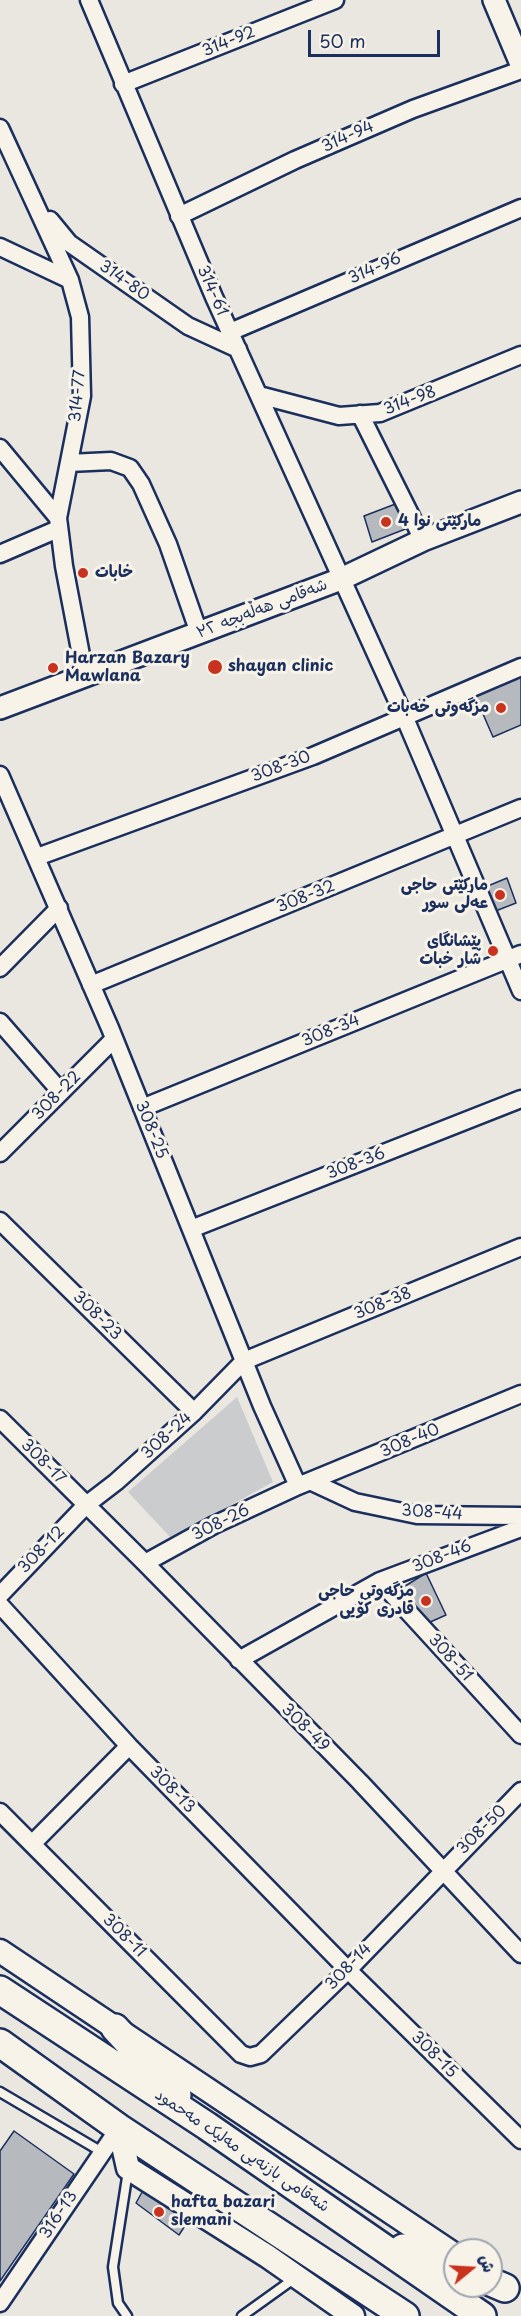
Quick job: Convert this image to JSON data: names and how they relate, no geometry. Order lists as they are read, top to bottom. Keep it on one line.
{"streets":{"highway":["شەقامی بازنەیی مەلیک مەحمود"],"street":["314-92","314-94","314-96","314-80","314-61","314-77","314-98","شەقامی هەڵەبجە ٣٢","308-30","308-32","308-34","308-22","308-25","308-36","308-38","308-23","308-24","308-40","308-17","308-44","308-26","308-12","308-46","308-51","308-49","308-13","308-50","308-11","308-14","308-15","316-13"]},"crossings":[["314-92","314-61"],["314-94","314-61"],["314-96","314-61"],["314-80","314-61"],["314-80","314-77"],["314-61","314-98"],["314-61","شەقامی هەڵەبجە ٣٢"],["314-61","308-30"],["314-61","308-32"],["314-61","308-34"],["314-77","شەقامی هەڵەبجە ٣٢"],["308-30","308-25"],["308-32","308-25"],["308-34","308-25"],["308-22","308-25"],["308-25","308-36"],["308-25","308-38"],["308-25","308-24"],["308-25","308-40"],["308-25","308-44"],["308-25","308-26"],["308-38","308-24"],["308-23","308-24"],["308-24","308-17"],["308-24","308-12"],["308-24","308-49"],["308-40","308-44"],["308-40","308-26"],["308-17","308-12"],["308-17","308-49"],["308-44","308-26"],["308-44","308-46"],["308-26","308-49"],["308-12","308-49"],["308-46","308-51"],["308-46","308-49"],["308-49","308-50"],["308-49","308-14"],["308-13","308-14"],["308-13","308-15"],["308-50","308-14"],["308-11","308-14"],["308-14","308-15"]],"places":["مارکێتی نوا 4","خابات","shayan clinic","Harzan Bazary Mawlana","مزگەوتی خەبات","مارکێتی حاجی عەلی سور","پێشانگای شار خبات","مزگەوتی حاجی قادری کۆیی","hafta bazari slemani"],"scale_bar":"50 m","north":"right"}
